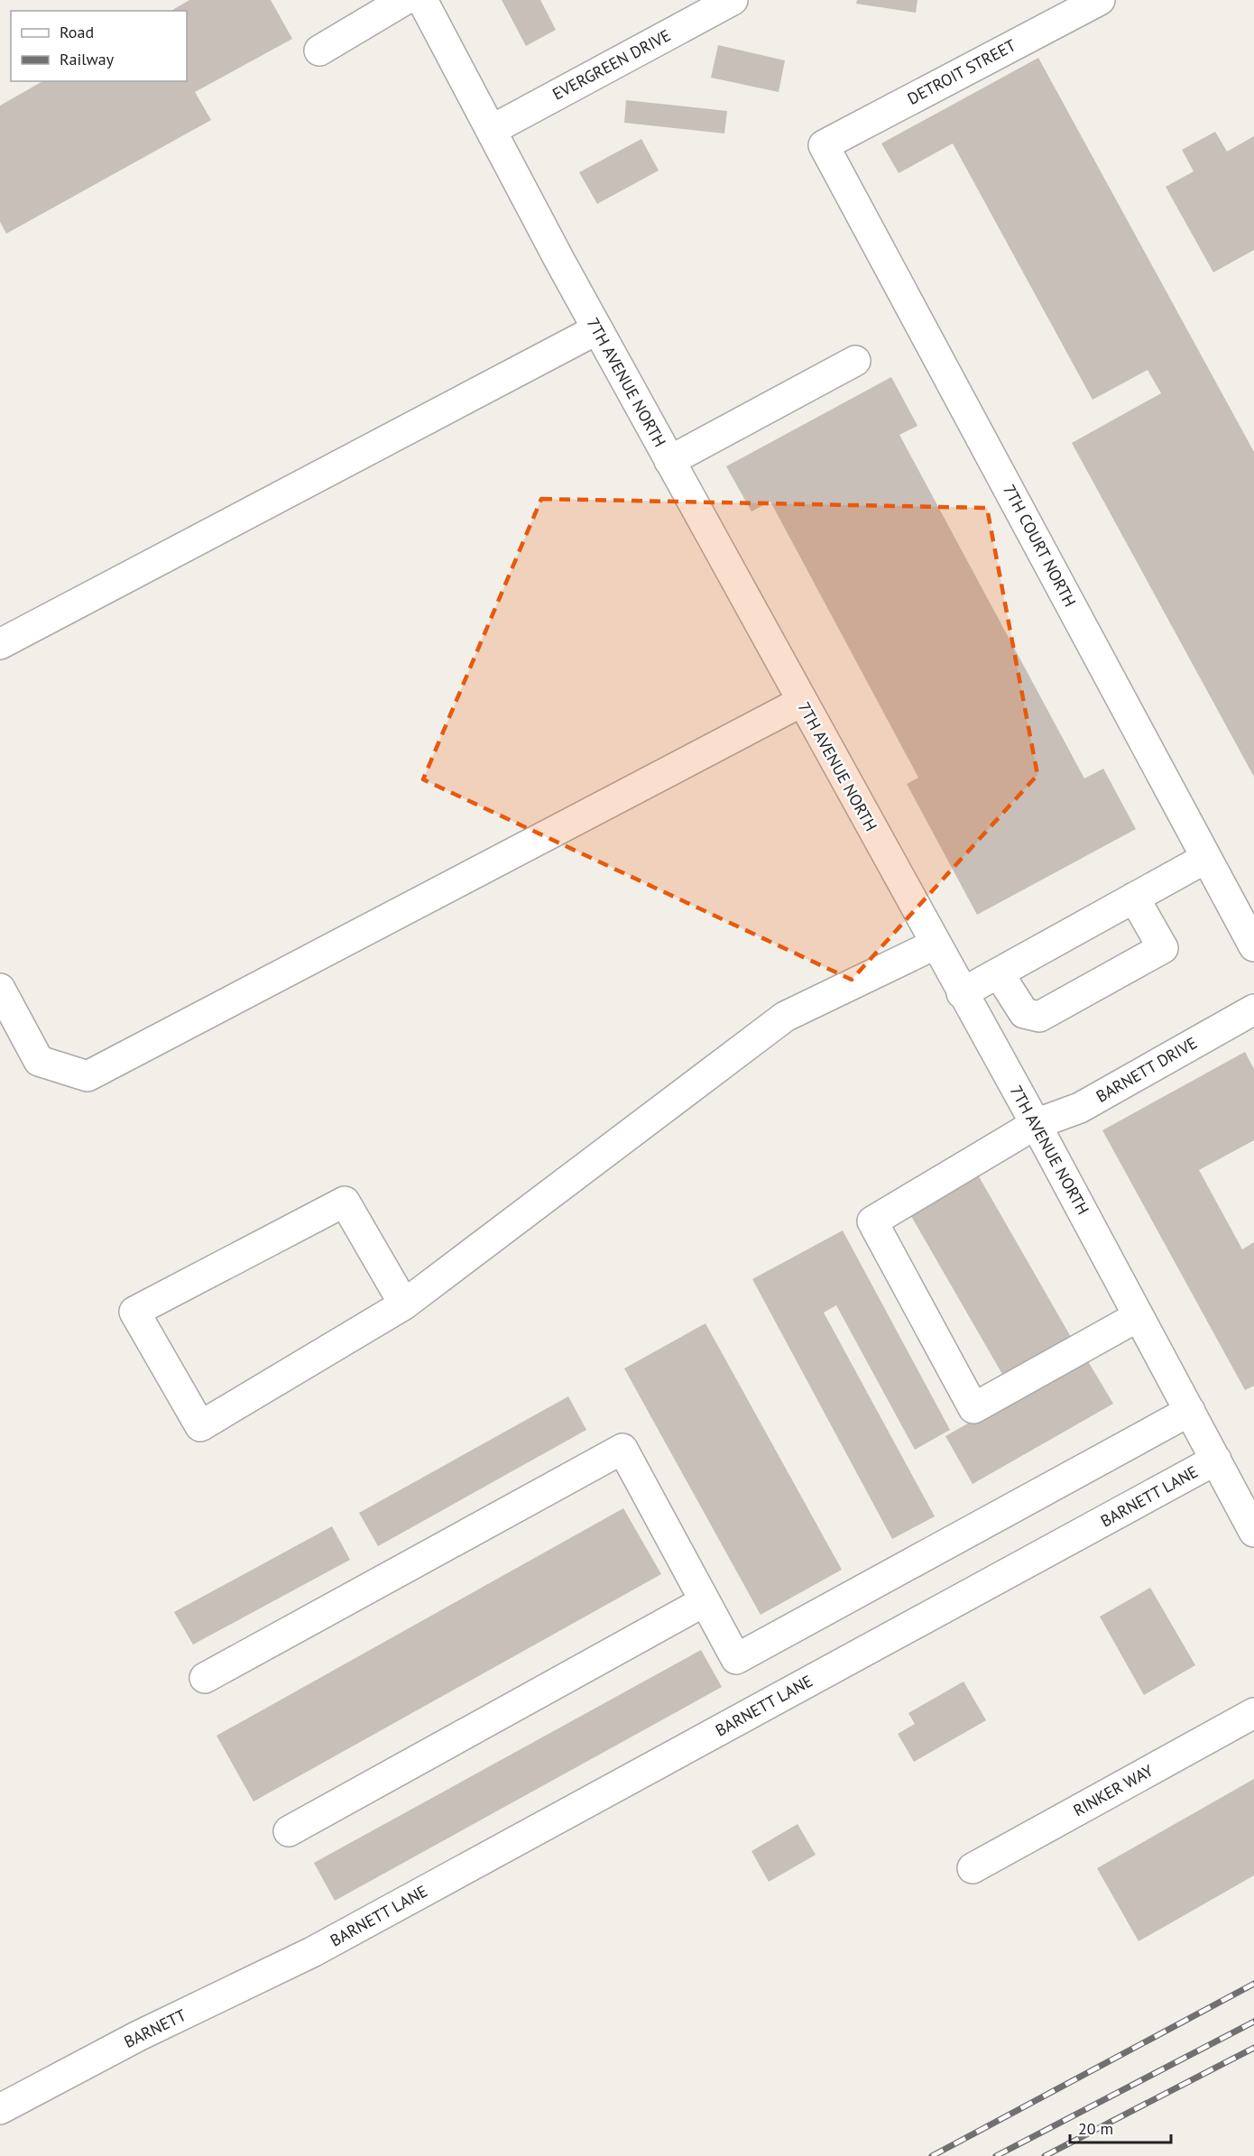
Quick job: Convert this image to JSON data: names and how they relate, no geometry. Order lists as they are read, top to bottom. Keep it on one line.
{"streets":{"street":["EVERGREEN DRIVE","DETROIT STREET","7TH AVENUE NORTH","7TH COURT NORTH","BARNETT DRIVE","BARNETT LANE","RINKER WAY","BARNETT"]},"crossings":[["EVERGREEN DRIVE","7TH AVENUE NORTH"],["DETROIT STREET","7TH COURT NORTH"],["7TH AVENUE NORTH","BARNETT DRIVE"],["7TH AVENUE NORTH","BARNETT LANE"],["BARNETT LANE","BARNETT"]],"legend":["Road","Railway"],"scale_bar":"20 m"}
